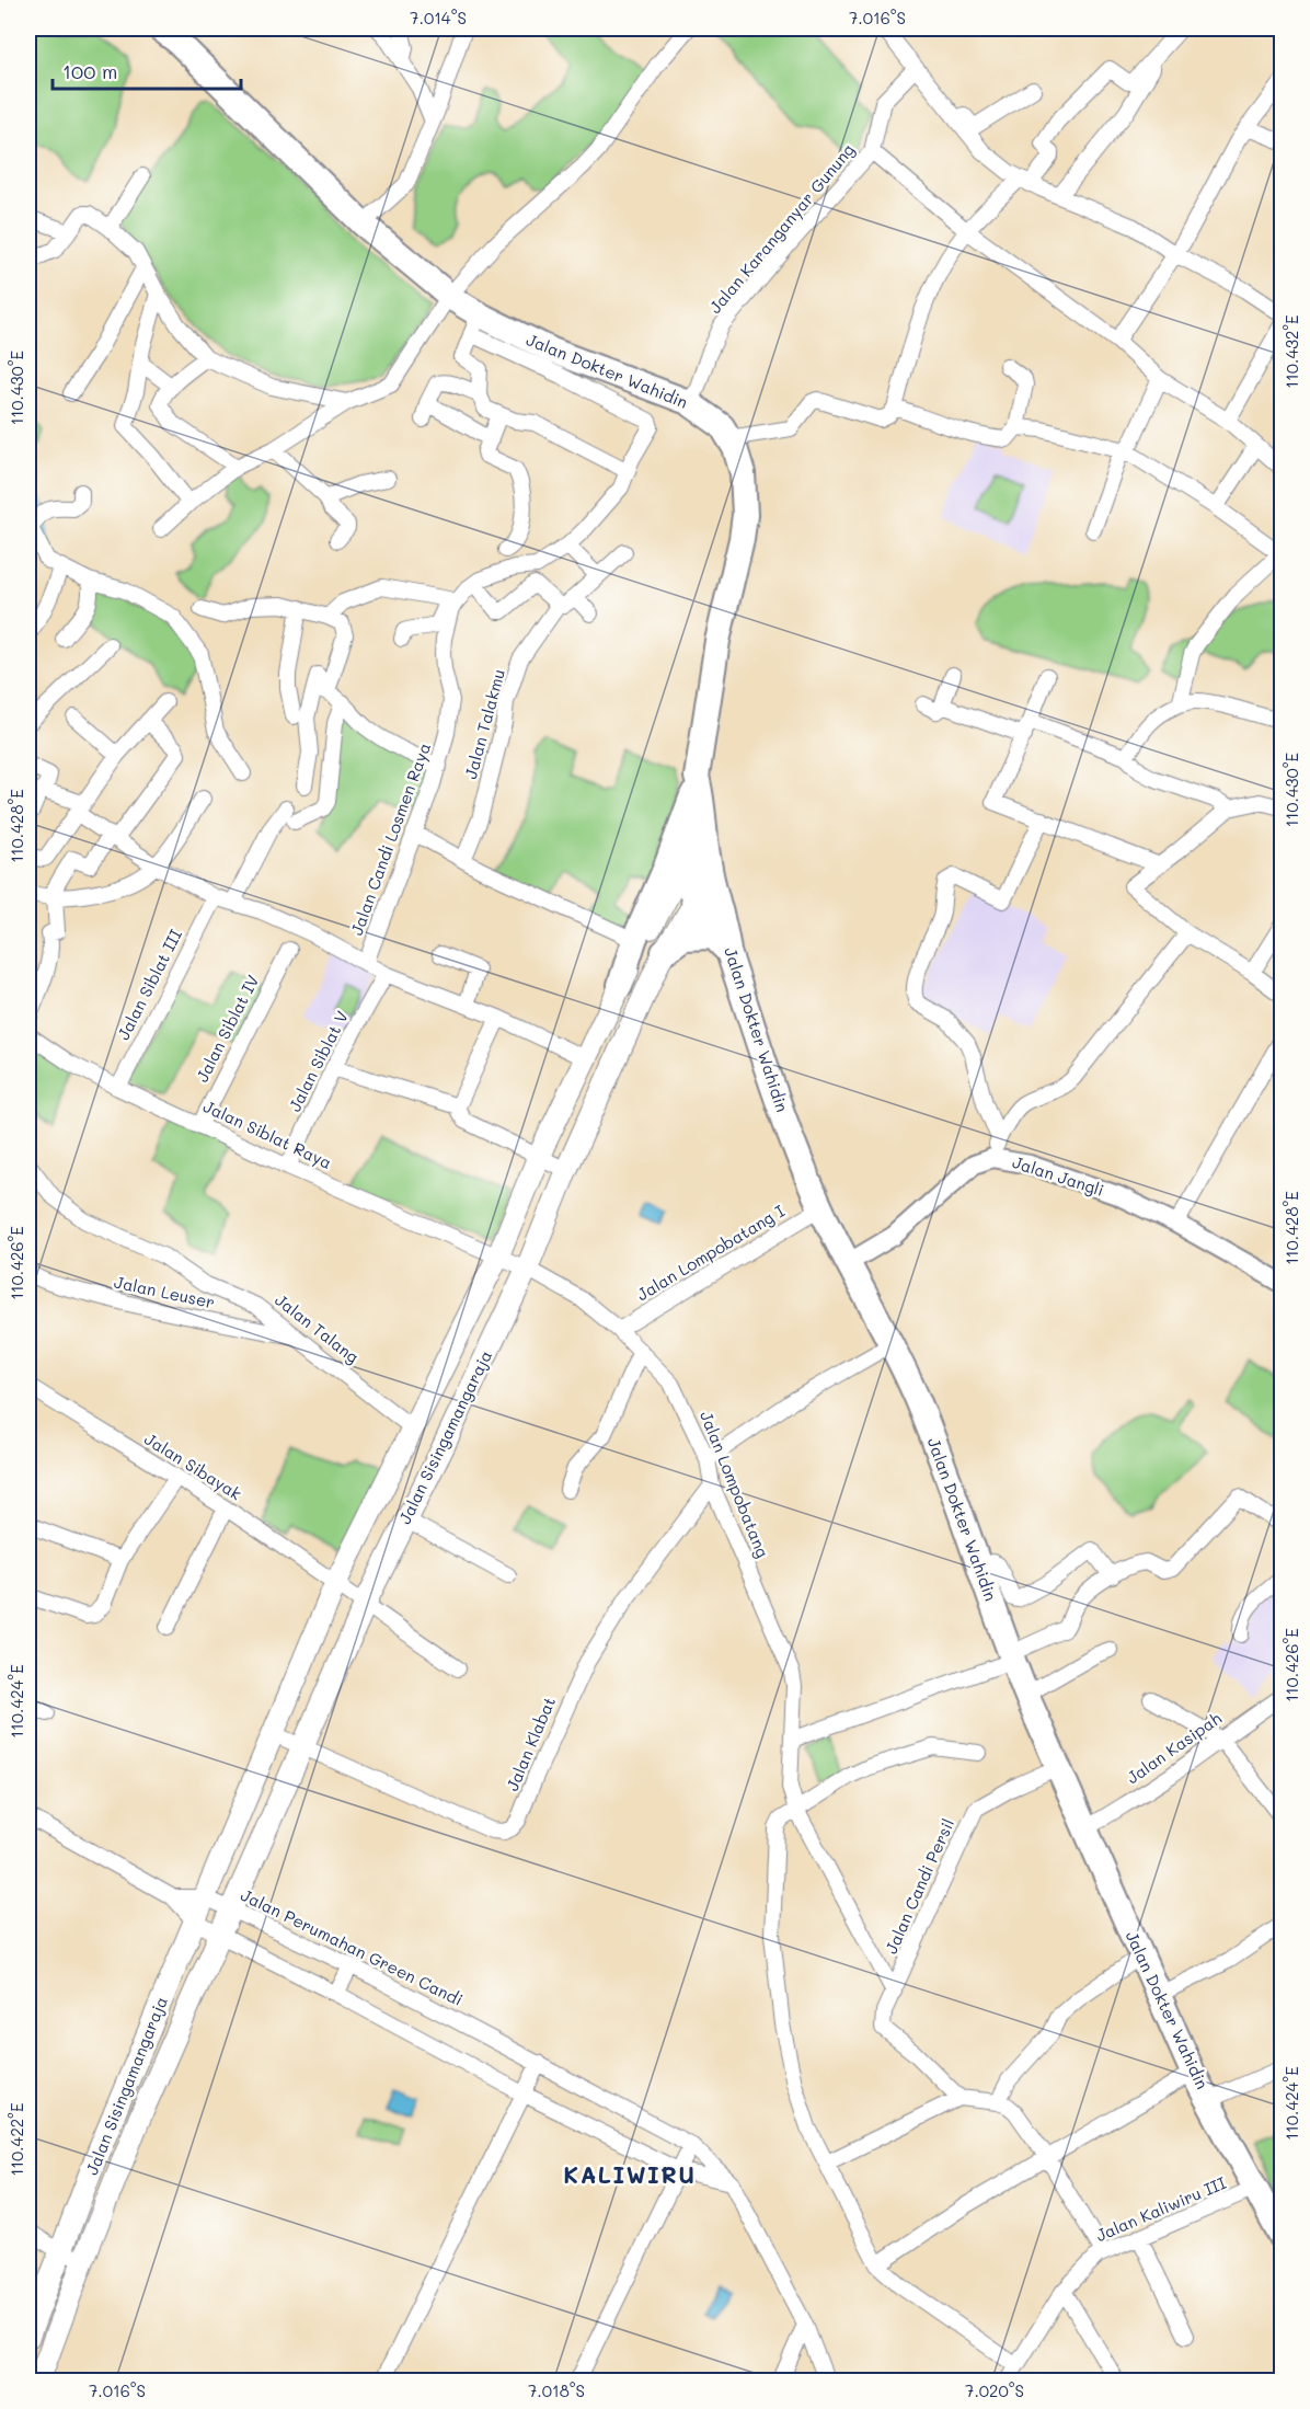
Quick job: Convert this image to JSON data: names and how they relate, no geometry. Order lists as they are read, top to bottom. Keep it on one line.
{"streets":{"highway":["Jalan Dokter Wahidin"],"main road":["Jalan Sisingamangaraja"],"street":["Jalan Karanganyar Gunung","Jalan Talakmu","Jalan Candi Losmen Raya","Jalan Siblat III","Jalan Siblat IV","Jalan Siblat V","Jalan Siblat Raya","Jalan Jangli","Jalan Lompobatang I","Jalan Leuser","Jalan Talang","Jalan Sibayak","Jalan Lompobatang","Jalan Klabat","Jalan Kasipah","Jalan Candi Persil","Jalan Perumahan Green Candi","Jalan Kaliwiru III"]},"crossings":[["Jalan Karanganyar Gunung","Jalan Dokter Wahidin"],["Jalan Dokter Wahidin","Jalan Candi Losmen Raya"],["Jalan Dokter Wahidin","Jalan Jangli"],["Jalan Dokter Wahidin","Jalan Lompobatang I"],["Jalan Dokter Wahidin","Jalan Sisingamangaraja"],["Jalan Dokter Wahidin","Jalan Kasipah"],["Jalan Dokter Wahidin","Jalan Candi Persil"],["Jalan Dokter Wahidin","Jalan Kaliwiru III"],["Jalan Siblat III","Jalan Siblat Raya"],["Jalan Siblat IV","Jalan Siblat Raya"],["Jalan Siblat V","Jalan Siblat Raya"],["Jalan Siblat Raya","Jalan Sisingamangaraja"],["Jalan Lompobatang I","Jalan Lompobatang"],["Jalan Leuser","Jalan Talang"],["Jalan Talang","Jalan Sisingamangaraja"],["Jalan Sisingamangaraja","Jalan Sibayak"],["Jalan Sisingamangaraja","Jalan Lompobatang"],["Jalan Sisingamangaraja","Jalan Klabat"],["Jalan Sisingamangaraja","Jalan Perumahan Green Candi"],["Jalan Lompobatang","Jalan Klabat"],["Jalan Lompobatang","Jalan Candi Persil"]],"districts":["KALIWIRU"],"scale_bar":"100 m","coordinates":["7.014°S","7.016°S","110.432°E","110.430°E","110.428°E","110.426°E","110.424°E","110.422°E","7.018°S","7.020°S"]}
